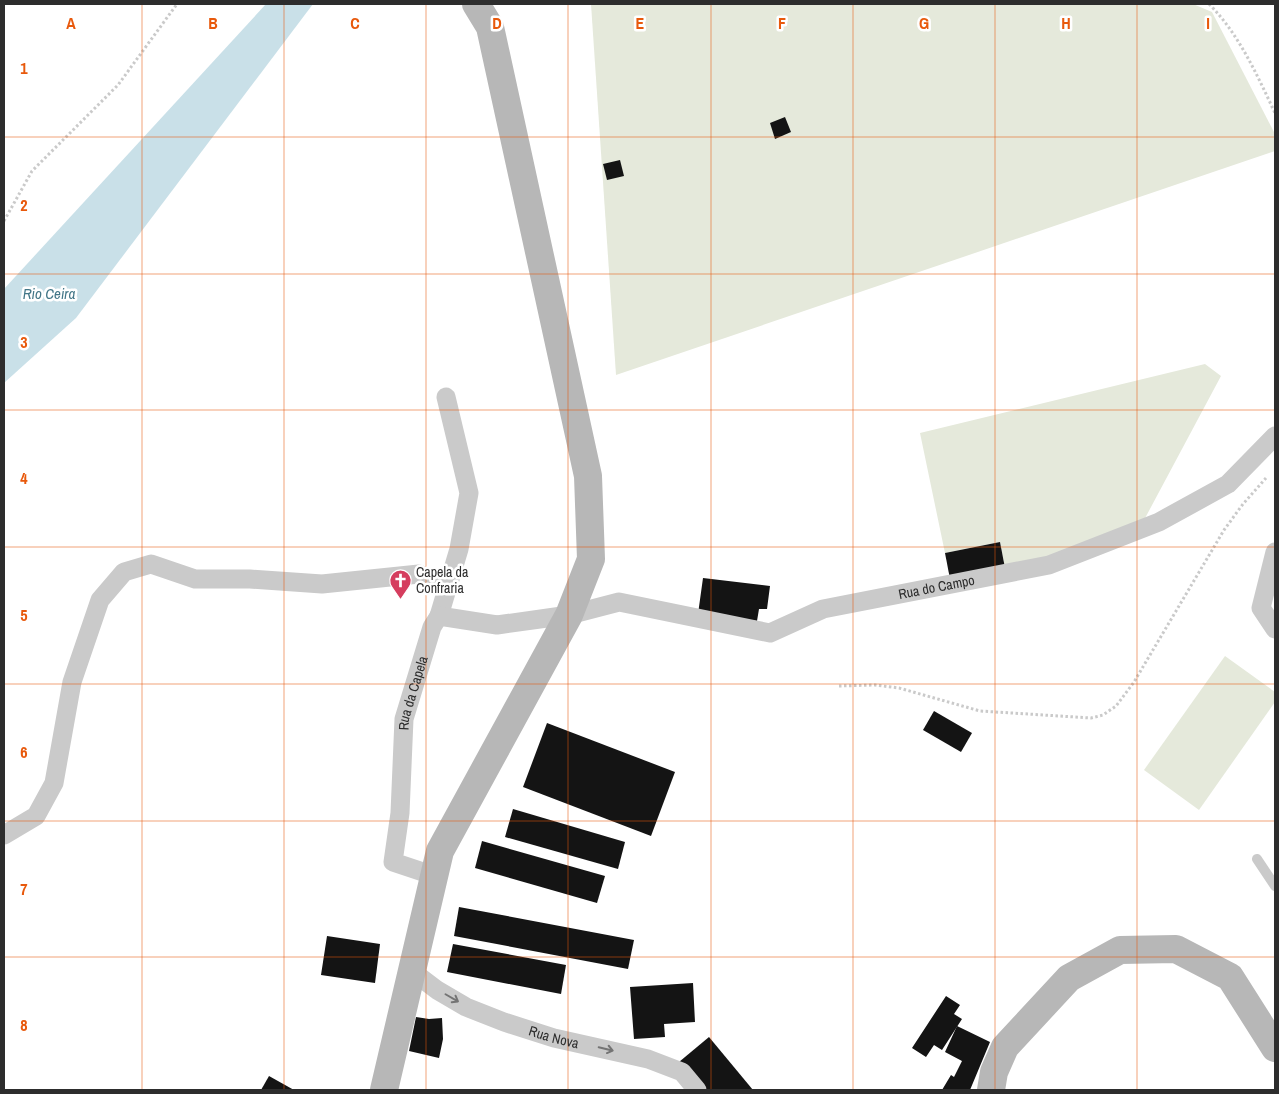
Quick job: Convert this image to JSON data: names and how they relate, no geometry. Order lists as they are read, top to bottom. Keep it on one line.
{"streets":{"street":["Rua do Campo","Rua da Capela","Rua Nova"]},"one_way":["Rua Nova"],"water":["Rio Ceira"],"places":{"church":["Capela da Confraria"]},"grid":{"columns":["A","B","C","D","E","F","G","H","I"],"rows":["1","2","3","4","5","6","7","8"]}}
